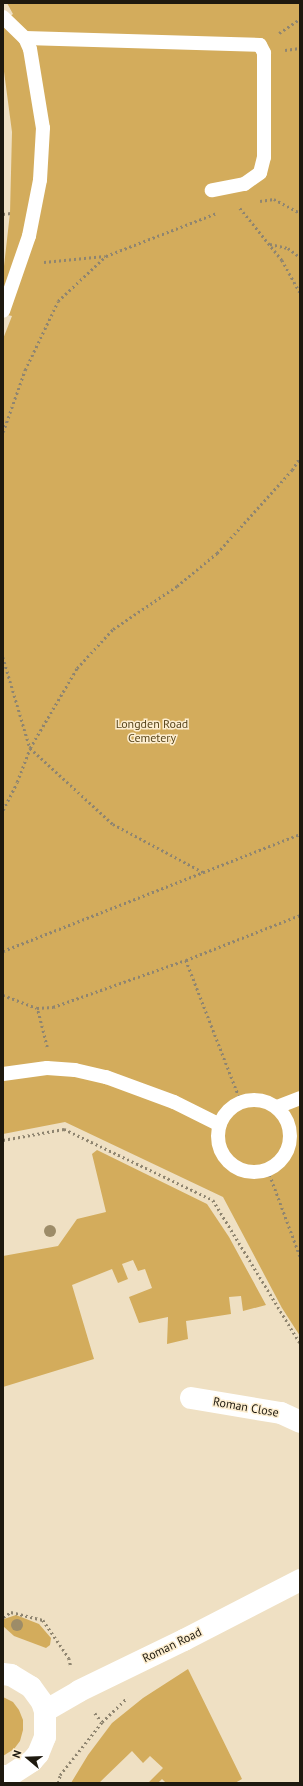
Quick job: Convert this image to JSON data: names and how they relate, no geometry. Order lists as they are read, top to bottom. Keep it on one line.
{"streets":{"main road":["Roman Close","Roman Road"]},"parks":["Longden Road Cemetery"],"north":"left"}
